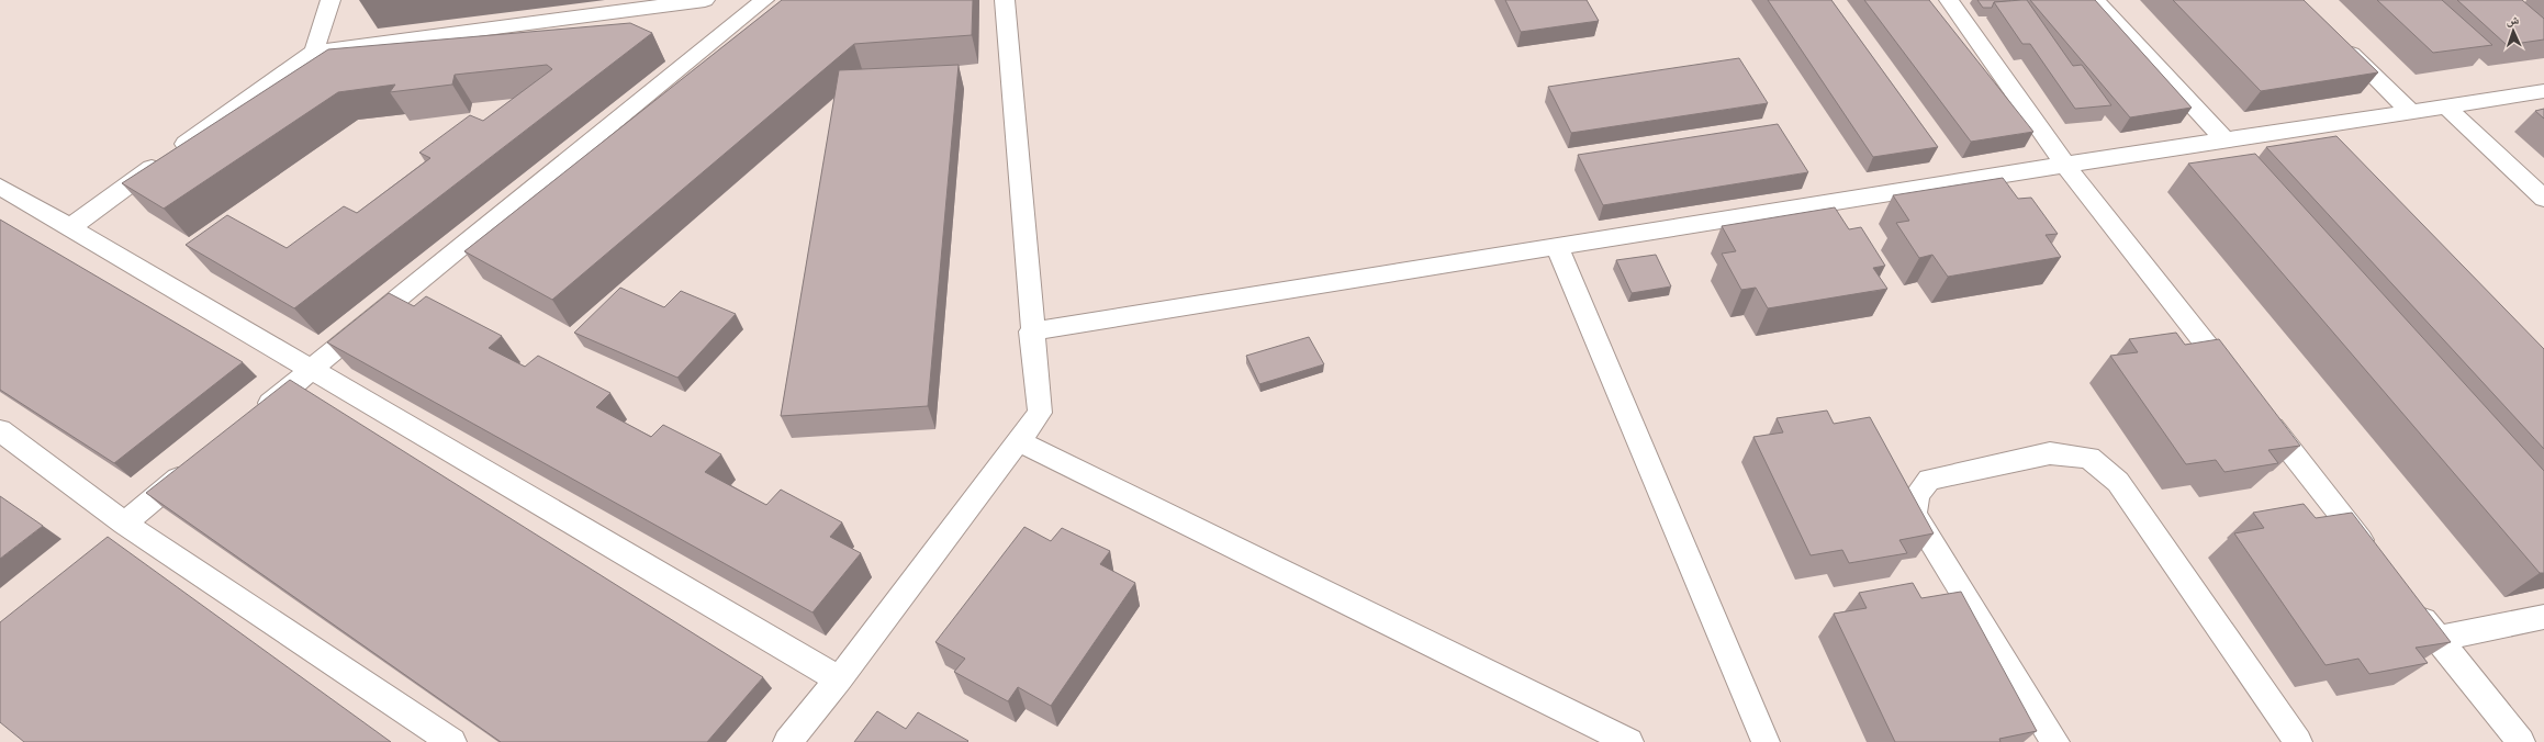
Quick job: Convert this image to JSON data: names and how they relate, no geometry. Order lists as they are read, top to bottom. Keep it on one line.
{"north":"top"}
